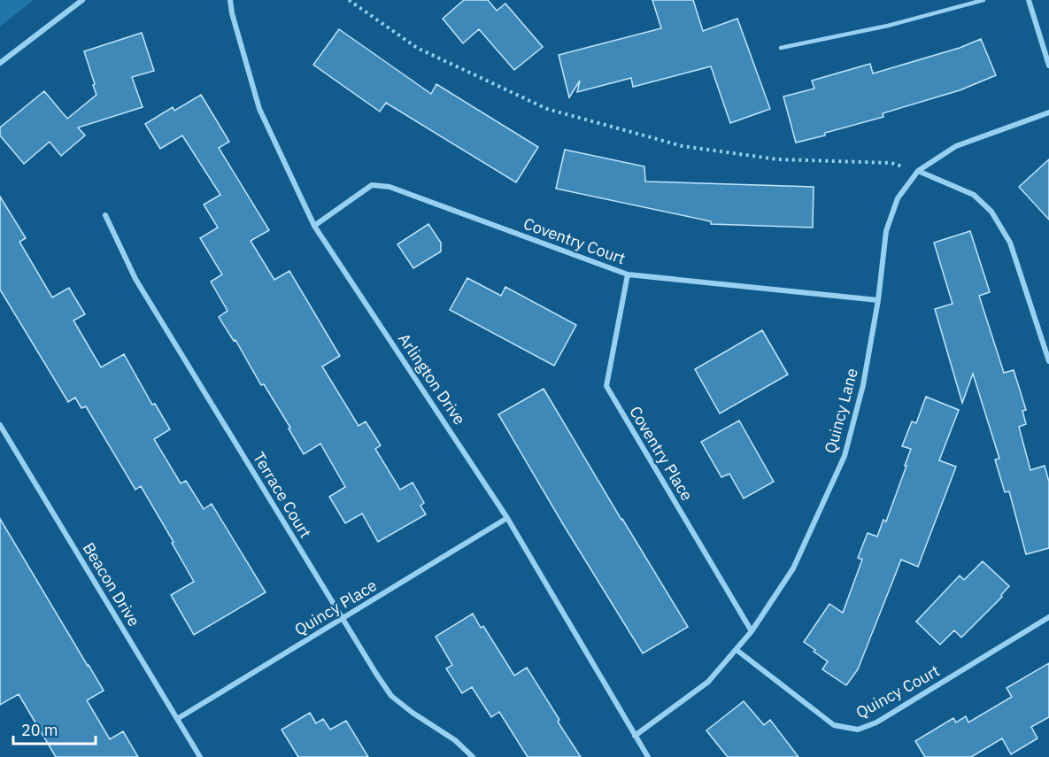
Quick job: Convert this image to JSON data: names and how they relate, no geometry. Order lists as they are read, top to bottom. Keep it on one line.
{"streets":{"street":["Coventry Court","Arlington Drive","Quincy Lane","Coventry Place","Terrace Court","Beacon Drive","Quincy Place","Quincy Court"]},"crossings":[["Coventry Court","Arlington Drive"],["Coventry Court","Quincy Lane"],["Coventry Court","Coventry Place"],["Arlington Drive","Quincy Lane"],["Arlington Drive","Quincy Place"],["Quincy Lane","Coventry Place"],["Quincy Lane","Quincy Court"],["Terrace Court","Quincy Place"],["Beacon Drive","Quincy Place"]],"scale_bar":"20 m"}
